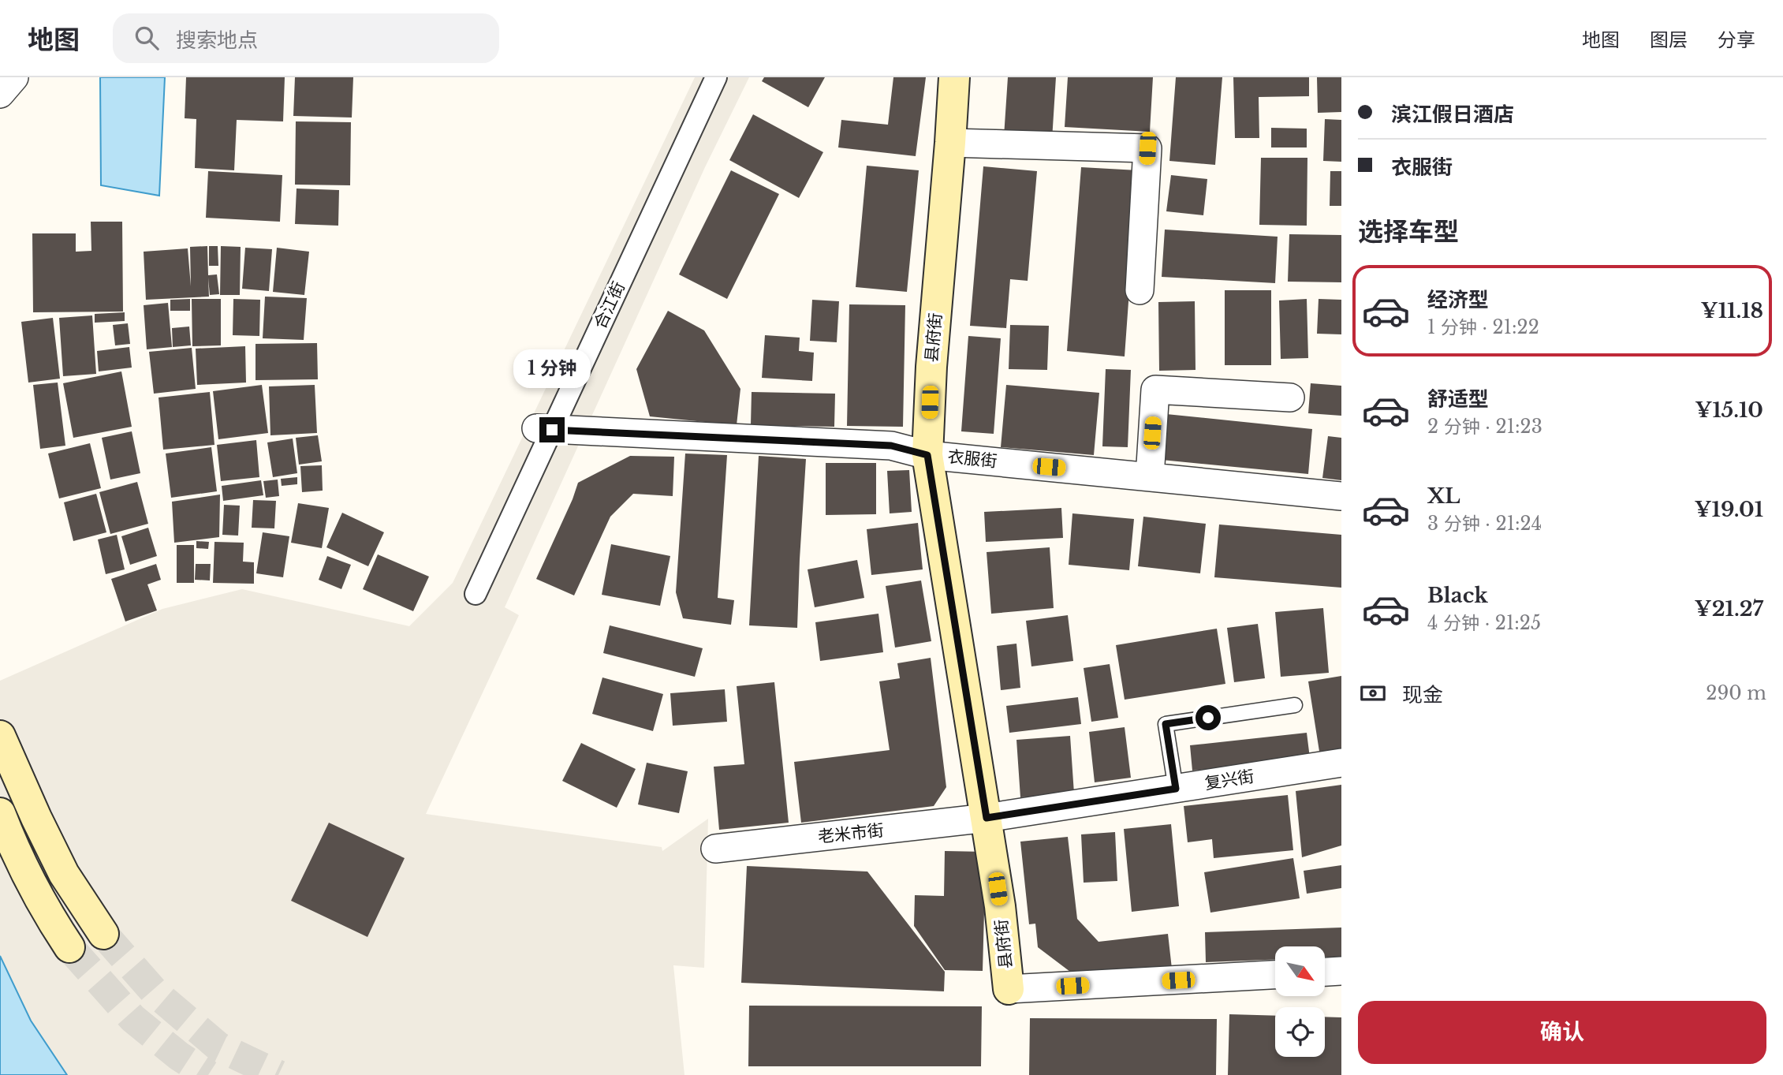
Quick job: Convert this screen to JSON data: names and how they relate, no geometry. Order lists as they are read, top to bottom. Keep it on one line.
{"streets":{"main road":["县府街"],"street":["合江街","衣服街","复兴街","老米市街"]},"crossings":[["合江街","衣服街"],["县府街","衣服街"],["县府街","复兴街"],["县府街","老米市街"],["复兴街","老米市街"]],"north":"bottom right","page":{"header":"地图","search":"搜索地点","nav":["地图","图层","分享"],"banner":["滨江假日酒店","衣服街"],"heading":"选择车型","list":[{"name":"经济型","note":"1 分钟 · 21:22","value":"¥11.18"},{"name":"舒适型","note":"2 分钟 · 21:23","value":"¥15.10"},{"name":"XL","note":"3 分钟 · 21:24","value":"¥19.01"},{"name":"Black","note":"4 分钟 · 21:25","value":"¥21.27"}],"bubble":"1 分钟","pay":["现金","290 m"],"buttons":"确认"}}
